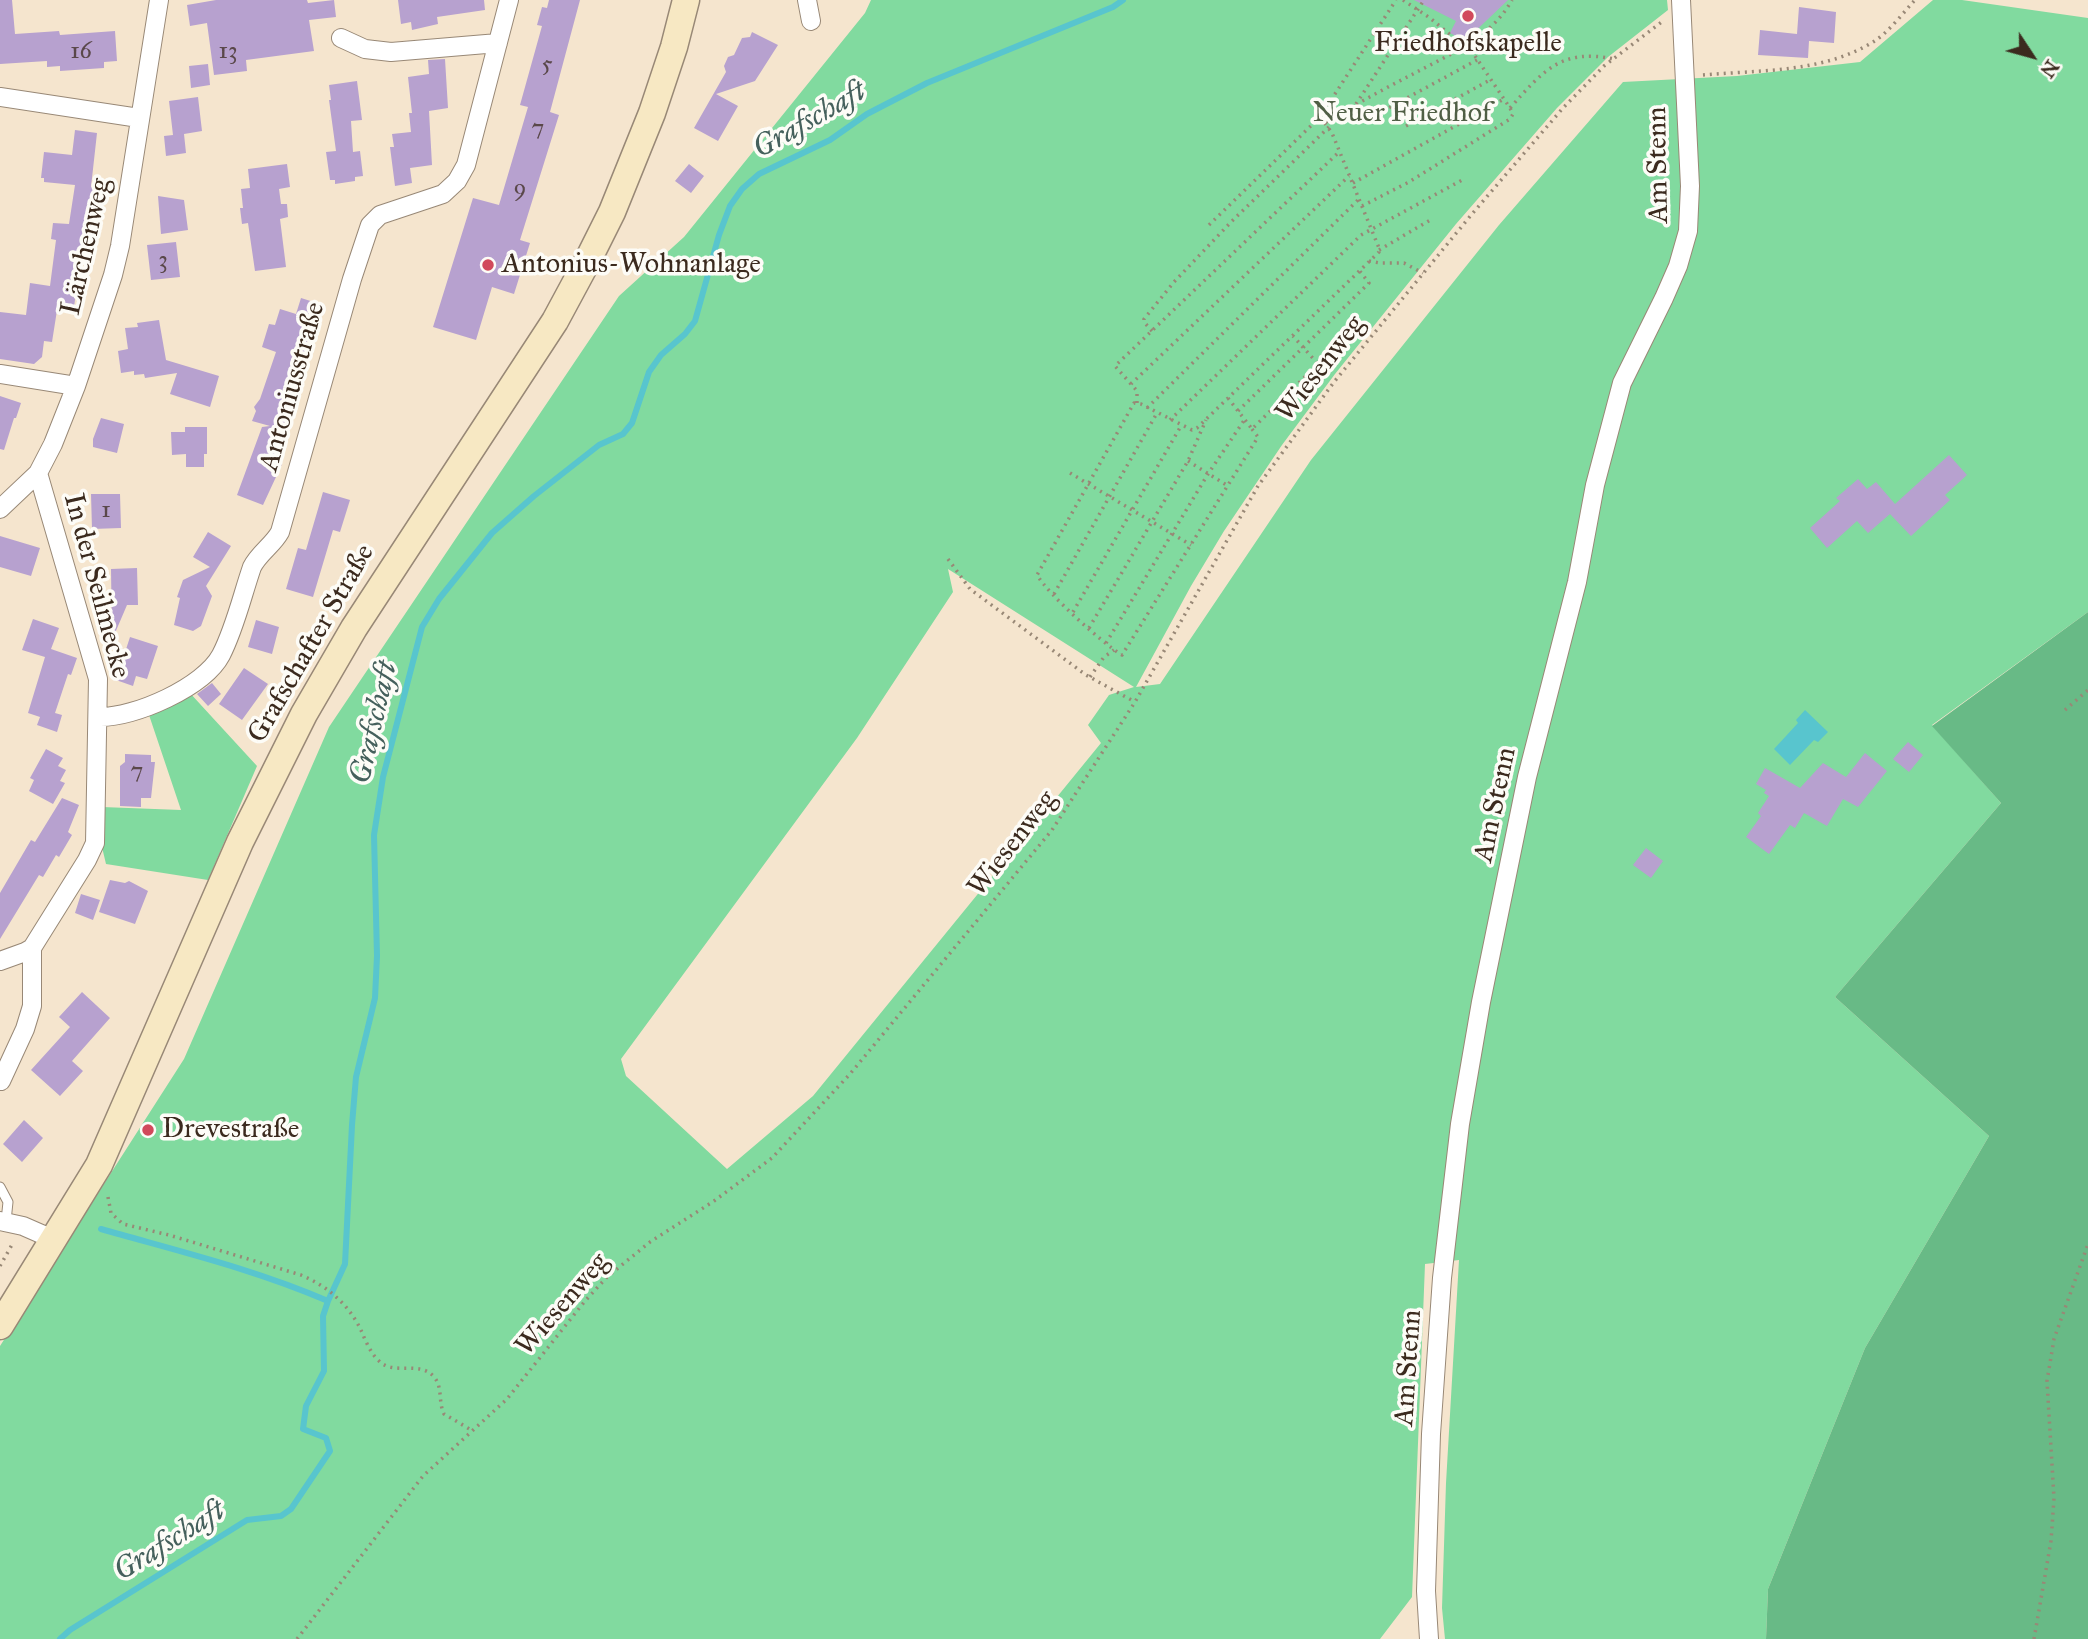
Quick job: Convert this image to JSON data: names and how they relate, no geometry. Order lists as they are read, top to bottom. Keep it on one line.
{"streets":{"street":["Am Stenn","Lärchenweg","Antoniusstraße","In der Seilmecke","Grafschafter Straße"],"path":["Wiesenweg"]},"crossings":[["Am Stenn","Wiesenweg"],["Lärchenweg","In der Seilmecke"],["Antoniusstraße","In der Seilmecke"]],"water":["Grafschaft"],"parks":["Neuer Friedhof"],"places":["Friedhofskapelle","Antonius-Wohnanlage","Drevestraße"],"house_numbers":["16","13","5","7","9","3","1","7"],"north":"bottom right"}
